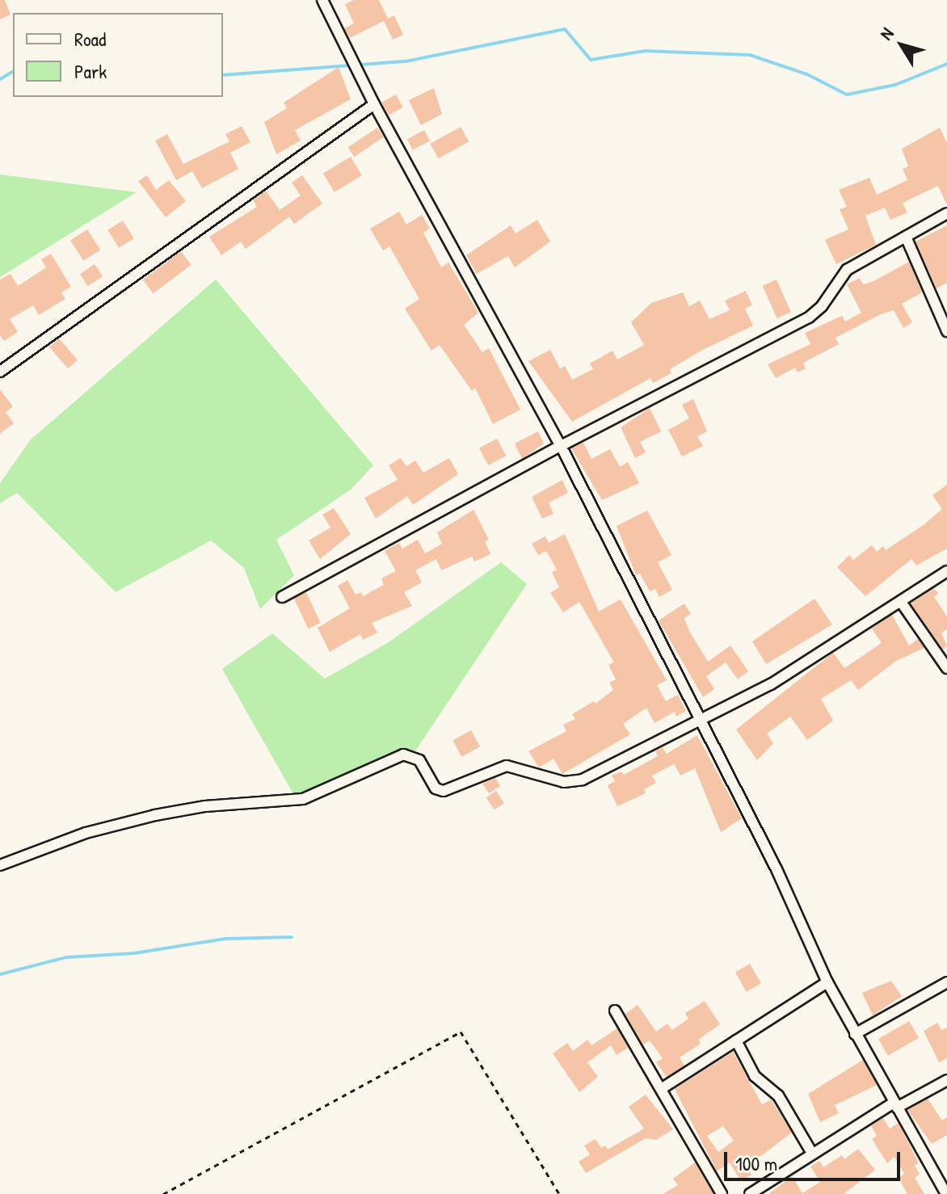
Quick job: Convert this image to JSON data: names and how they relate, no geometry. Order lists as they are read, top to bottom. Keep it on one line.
{"legend":["Road","Park"],"scale_bar":"100 m","north":"top left"}
